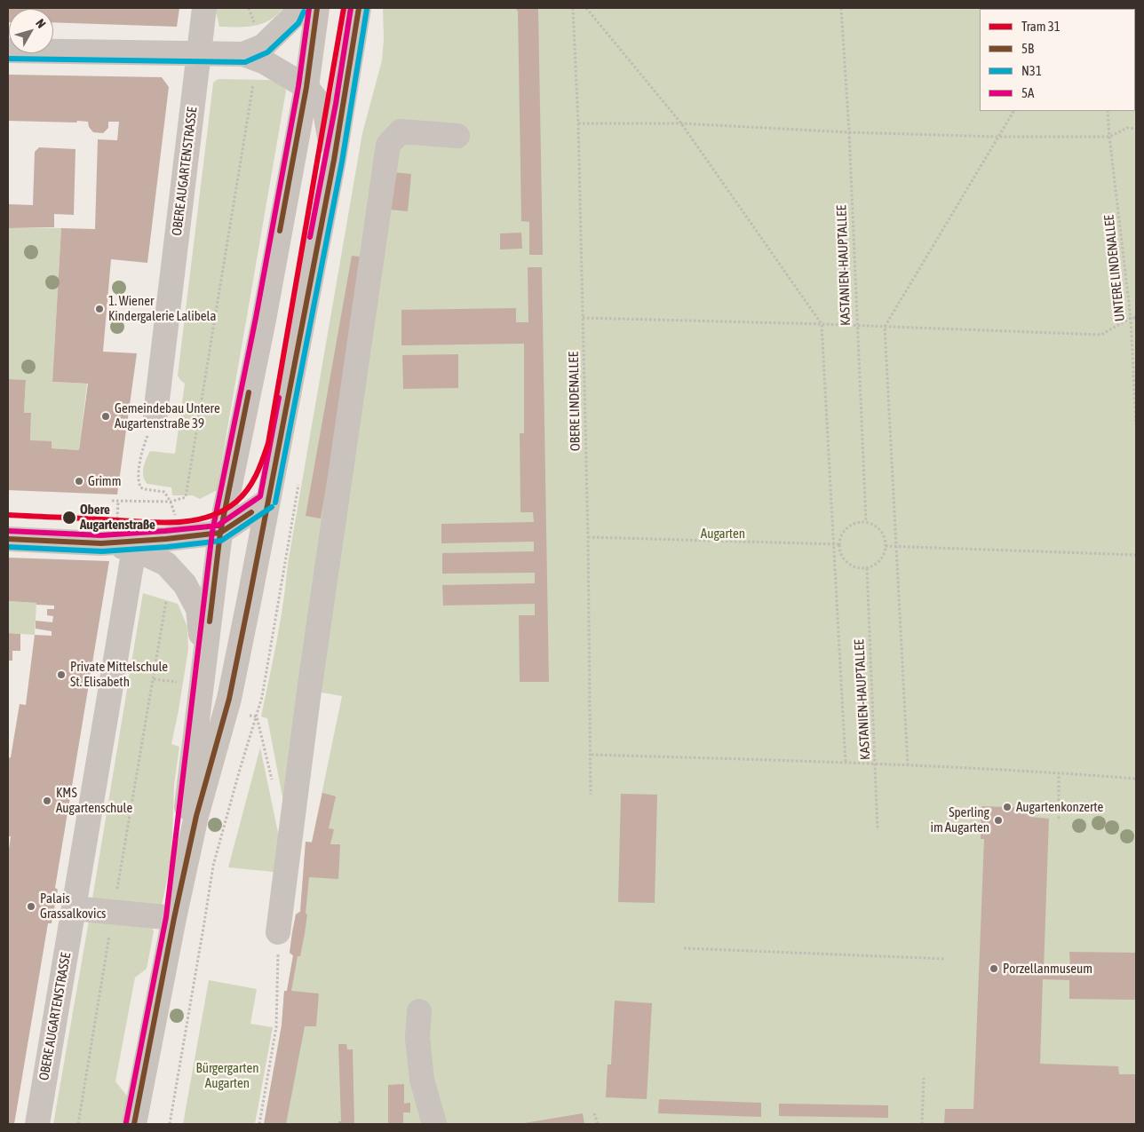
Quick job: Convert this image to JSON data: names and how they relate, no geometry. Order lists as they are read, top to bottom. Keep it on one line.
{"streets":{"street":["OBERE AUGARTENSTRASSE"],"path":["KASTANIEN-HAUPTALLEE","UNTERE LINDENALLEE","OBERE LINDENALLEE"]},"parks":["Augarten","Bürgergarten Augarten"],"places":["1. Wiener Kindergalerie Lalibela","Gemeindebau Untere Augartenstraße 39","Grimm","Obere Augartenstraße","Private Mittelschule St. Elisabeth","KMS Augartenschule","Augartenkonzerte","Sperling im Augarten","Palais Grassalkovics","Porzellanmuseum"],"lines":["tram line 31","transit line 5B","transit line 5A","transit line N31"],"legend":["Tram 31","5B","N31","5A"],"north":"top right"}
